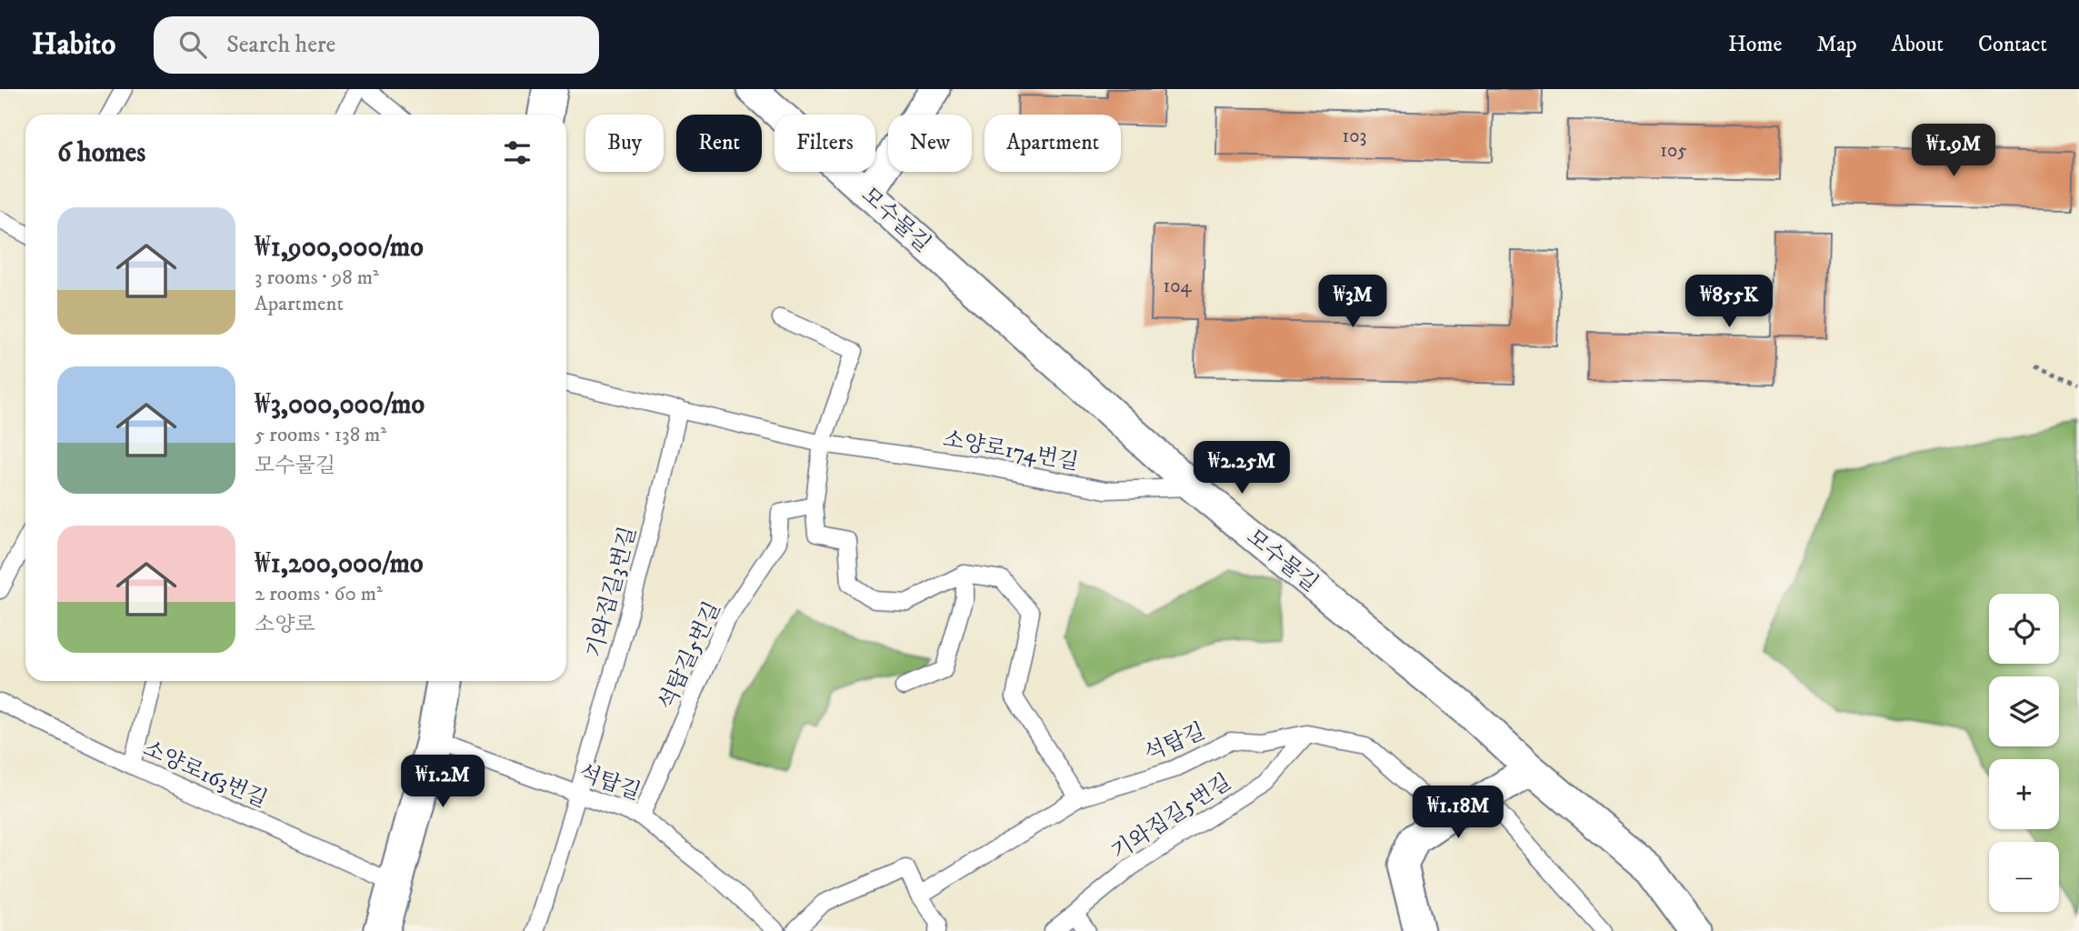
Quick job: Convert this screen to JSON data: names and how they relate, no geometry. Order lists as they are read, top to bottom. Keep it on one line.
{"streets":{"street":["모수물길"],"lane":["소양로174번길","기와집길3번길","석탑길5번길","석탑길","소양로163번길","기와집길5번길"]},"crossings":[["모수물길","소양로174번길"],["소양로174번길","기와집길3번길"],["기와집길3번길","석탑길"],["석탑길5번길","석탑길"],["석탑길","기와집길5번길"]],"house_numbers":["103","105","104"],"page":{"header":"Habito","search":"Search here","nav":["Home","Map","About","Contact"],"chip":["Buy","Rent","Filters","New","Apartment"],"heading":"6 homes","price":["₩1.9M","₩3M","₩855K","₩2.25M","₩1.2M","₩1.18M"],"list":[{"name":"₩1,900,000/mo","note":"3 rooms · 98 m² · Apartment"},{"name":"₩3,000,000/mo","note":"5 rooms · 138 m² · 모수물길"},{"name":"₩1,200,000/mo","note":"2 rooms · 60 m² · 소양로"}],"map_buttons":["+","−"]}}
